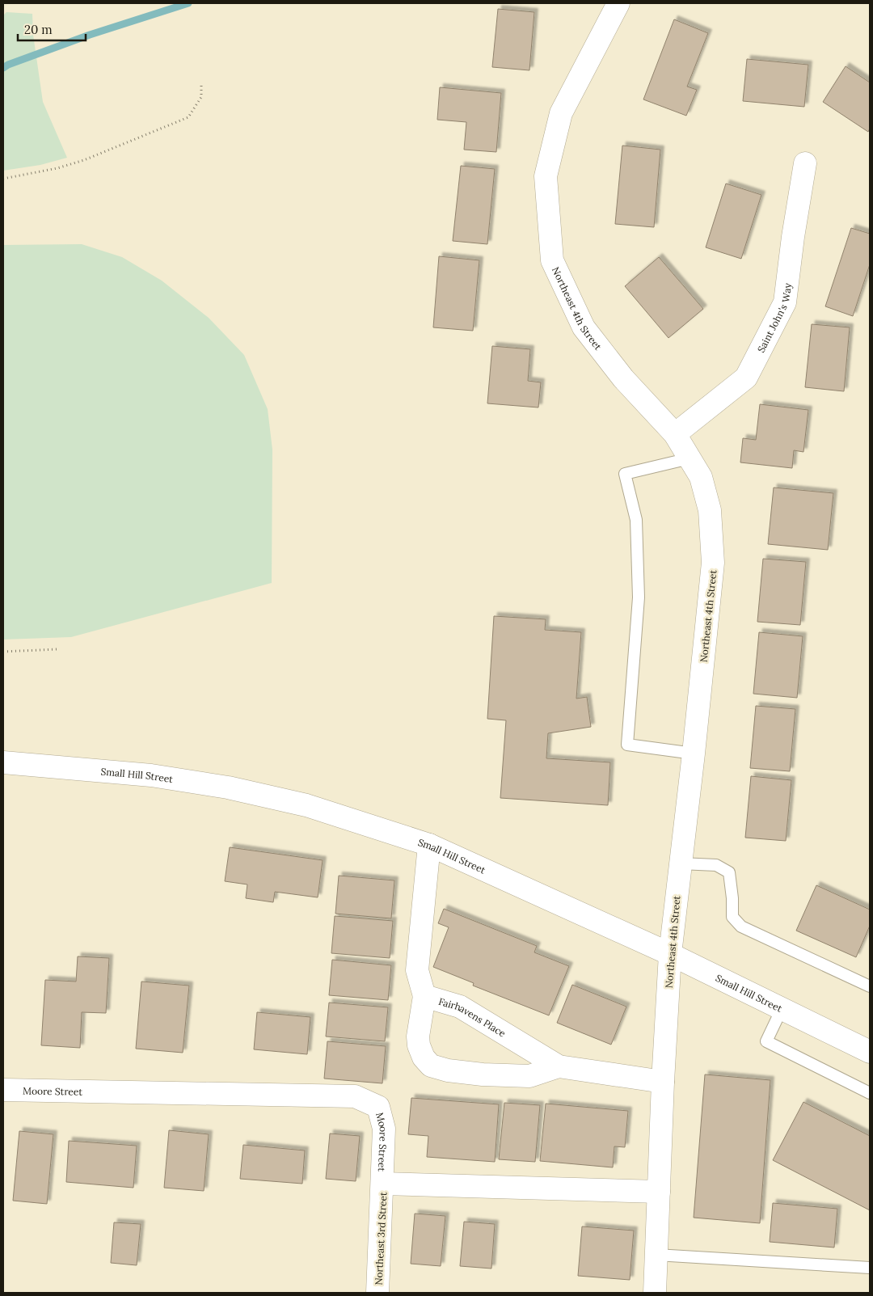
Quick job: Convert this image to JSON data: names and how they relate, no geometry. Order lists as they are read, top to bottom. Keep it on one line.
{"streets":{"street":["Northeast 4th Street","Saint John's Way","Small Hill Street","Fairhavens Place","Moore Street","Northeast 3rd Street"]},"crossings":[["Northeast 4th Street","Saint John's Way"],["Northeast 4th Street","Small Hill Street"],["Northeast 4th Street","Fairhavens Place"],["Northeast 4th Street","Moore Street"],["Small Hill Street","Fairhavens Place"],["Moore Street","Northeast 3rd Street"]],"scale_bar":"20 m"}
